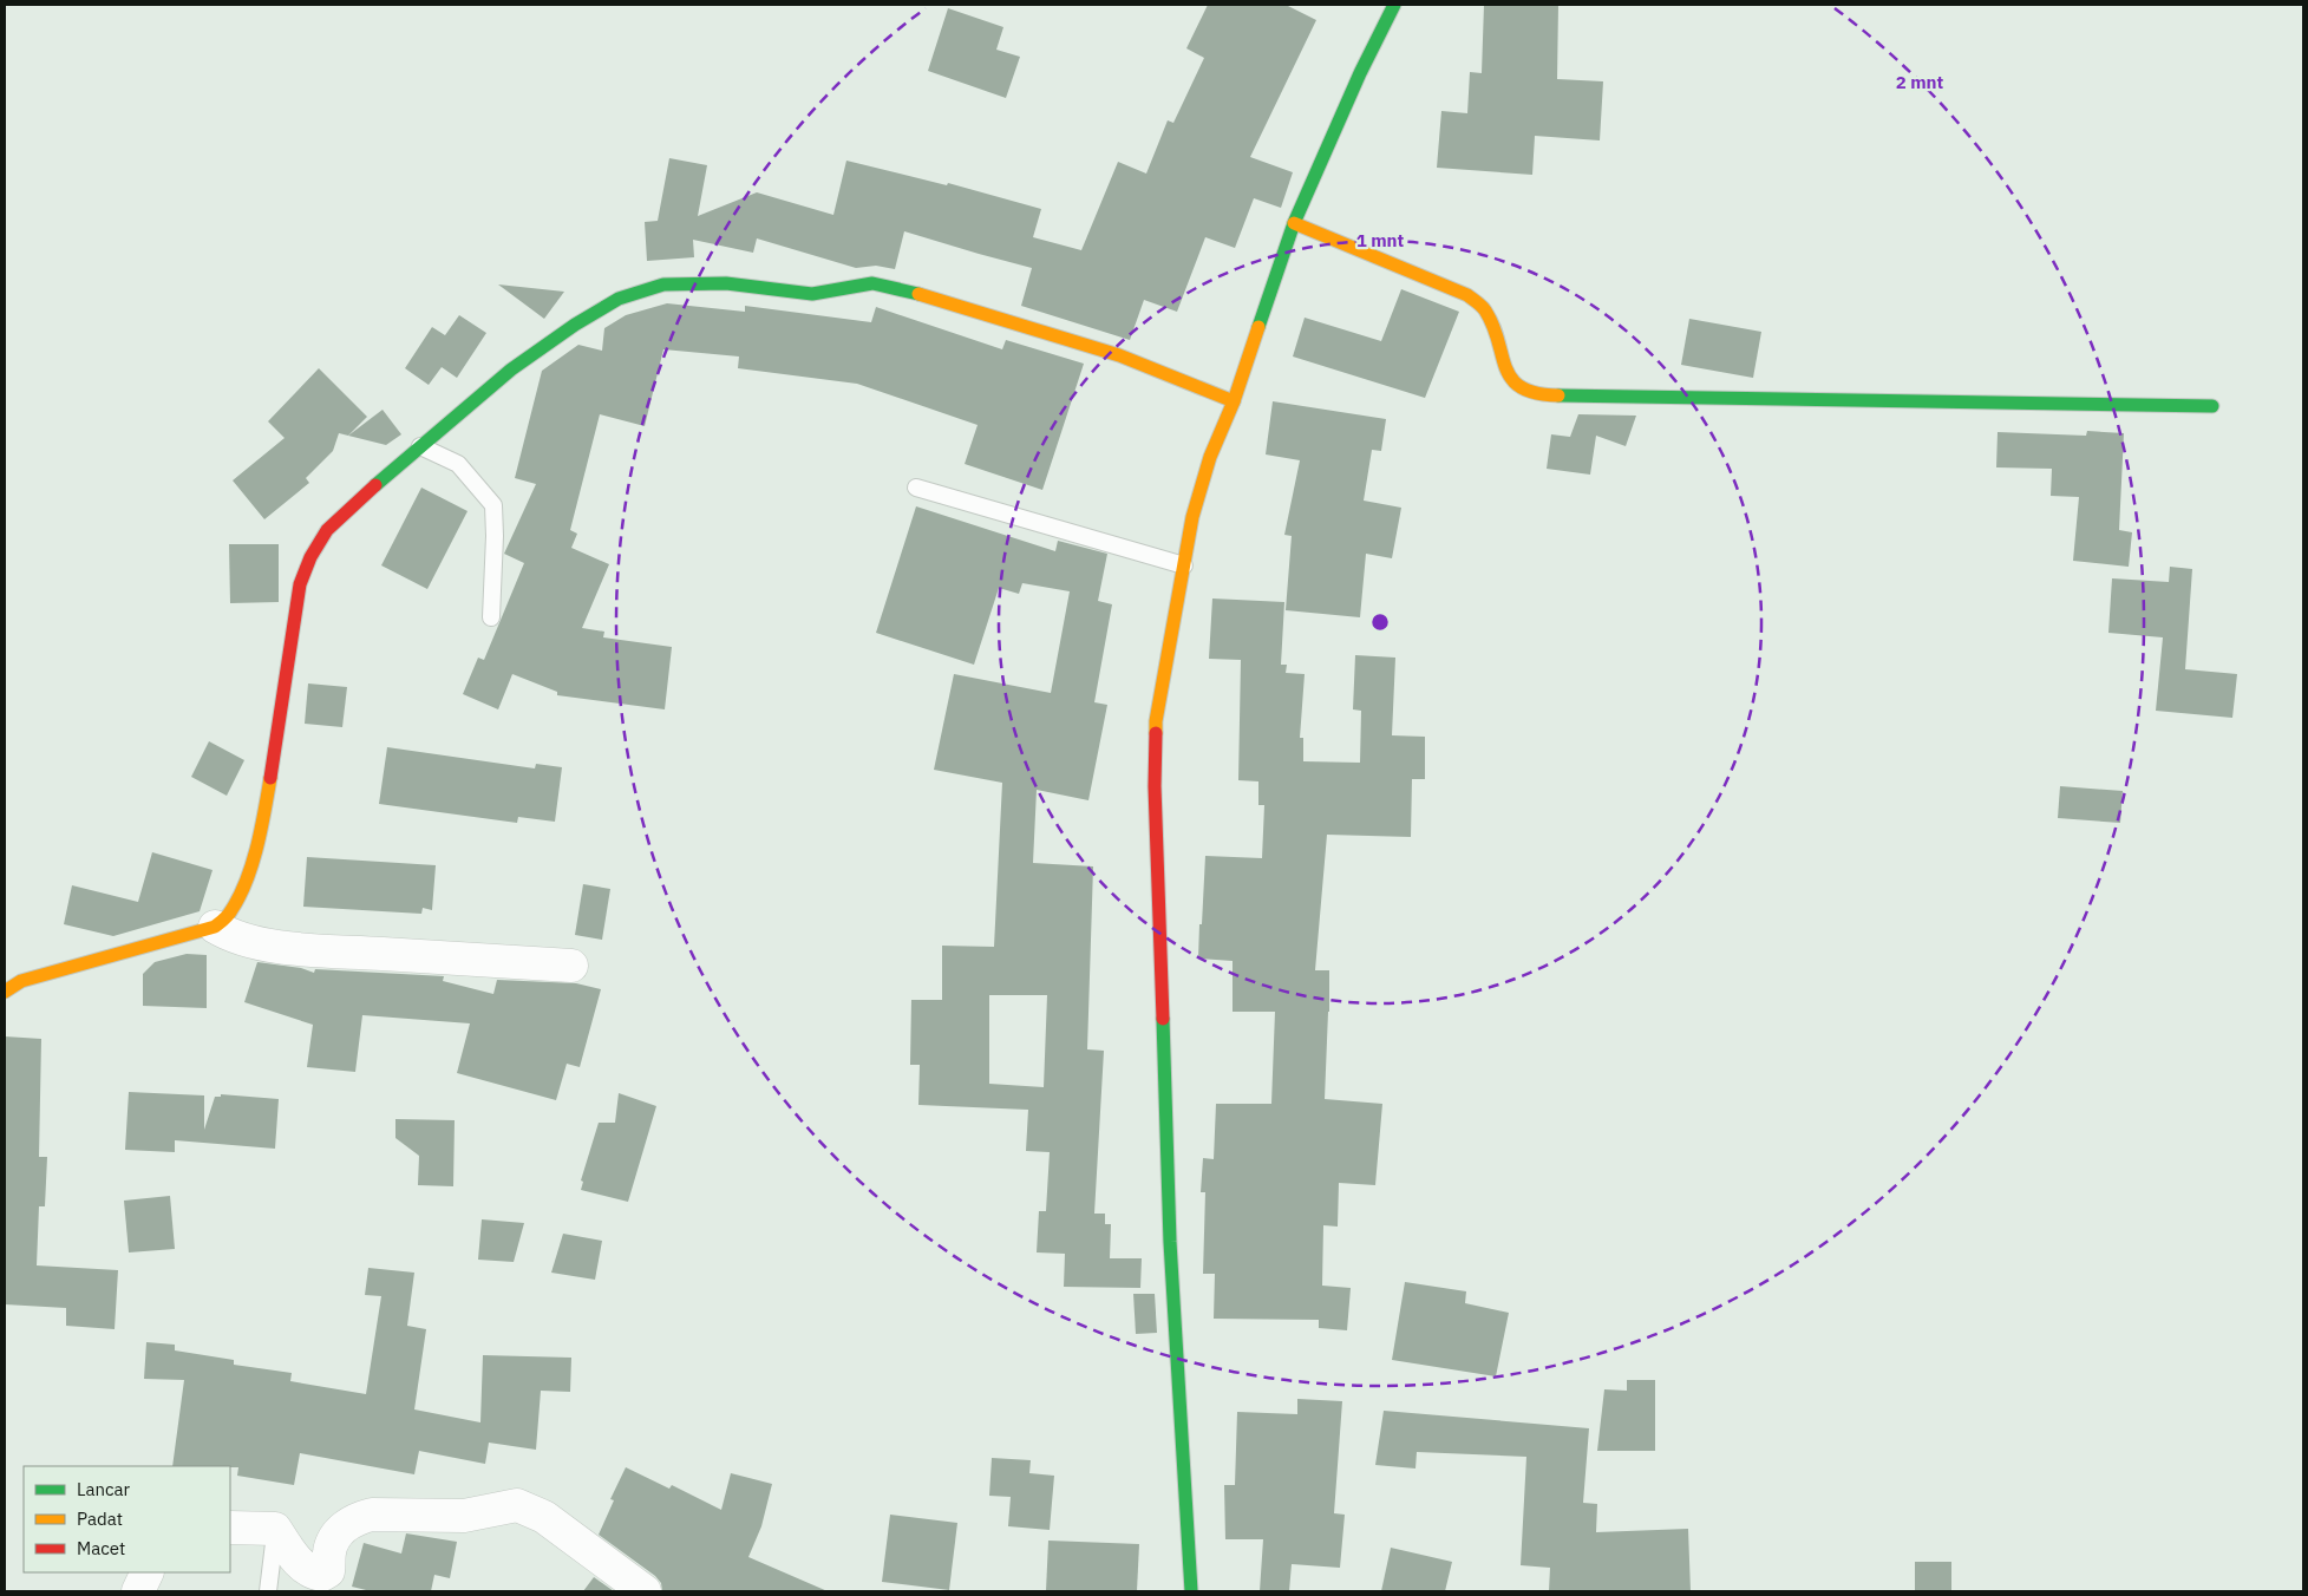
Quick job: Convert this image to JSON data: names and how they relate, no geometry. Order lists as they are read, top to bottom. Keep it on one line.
{"legend":["Lancar","Padat","Macet"],"rings":["2 mnt","1 mnt"]}
